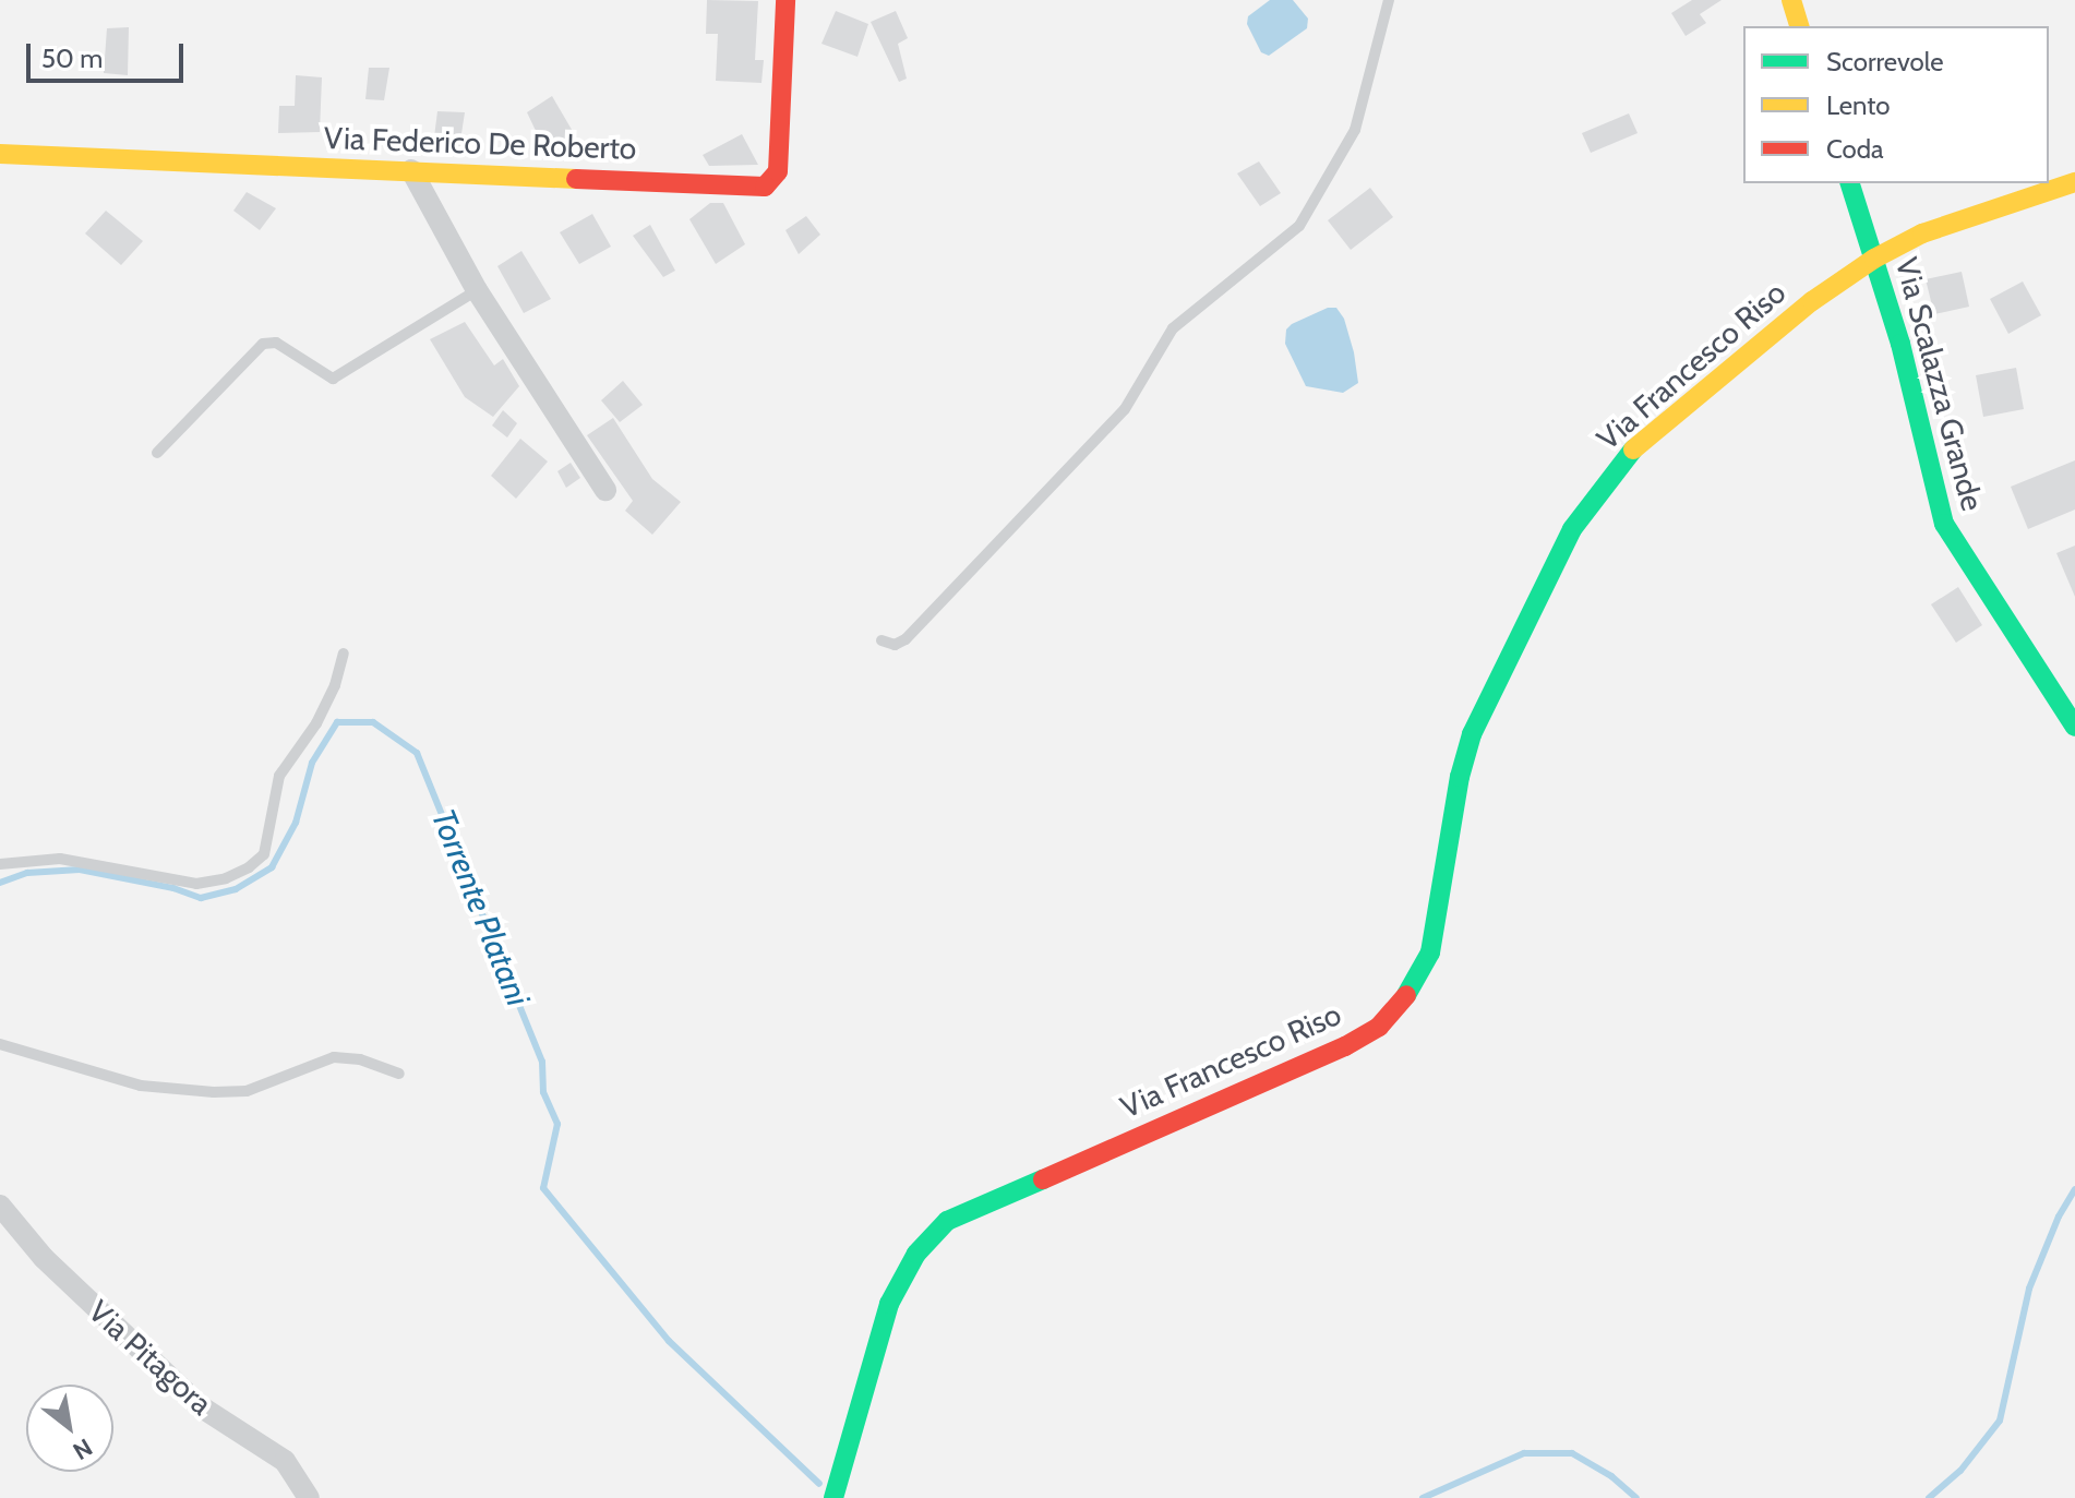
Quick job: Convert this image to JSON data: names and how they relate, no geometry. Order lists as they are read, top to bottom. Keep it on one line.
{"streets":{"street":["Via Federico De Roberto","Via Francesco Riso","Via Scalazza Grande","Via Pitagora"]},"crossings":[["Via Francesco Riso","Via Scalazza Grande"]],"water":["Torrente Platani"],"legend":["Scorrevole","Lento","Coda"],"scale_bar":"50 m","north":"bottom right"}
